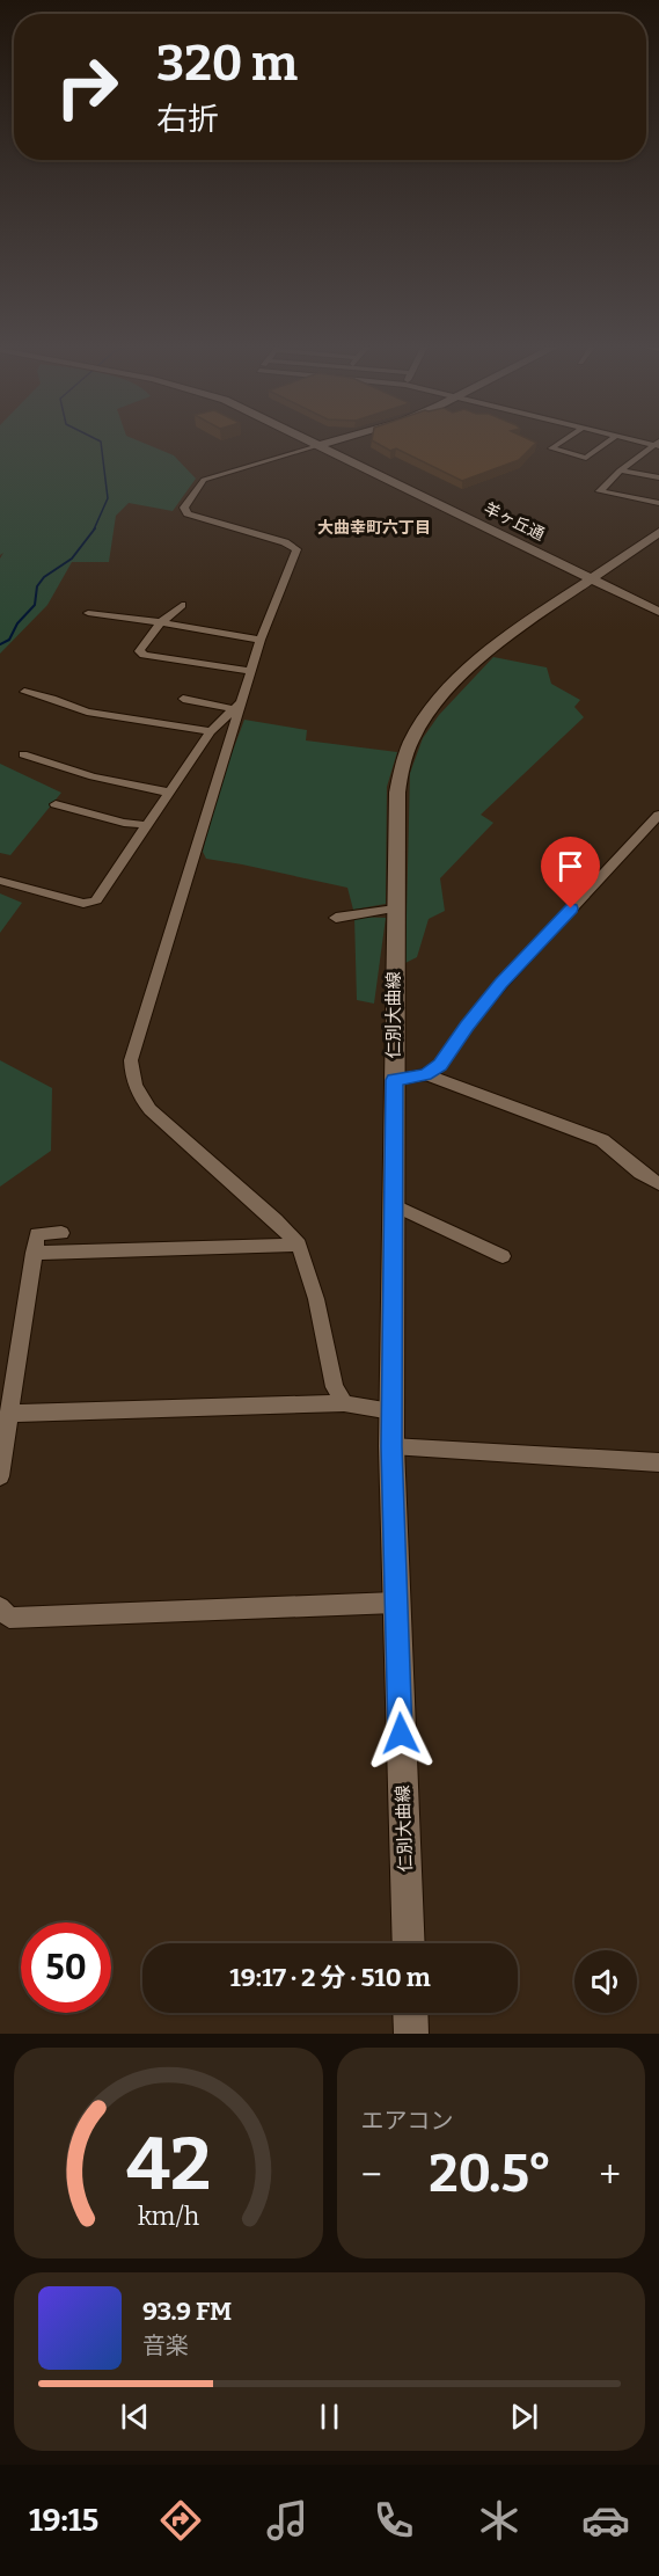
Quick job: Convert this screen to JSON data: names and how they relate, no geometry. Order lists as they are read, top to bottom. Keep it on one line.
{"streets":{"main road":["羊ヶ丘通","仁別大曲線"]},"crossings":[["羊ヶ丘通","仁別大曲線"]],"districts":["大曲幸町六丁目"],"page":{"turn":["320 m","右折"],"limit":"50","trip":"19:17 · 2 分 · 510 m","tile":"エアコン","heat":["−","20.5°","+"],"song":["93.9 FM","音楽"],"tabs":"19:15","gauge":["42","km/h"]}}
